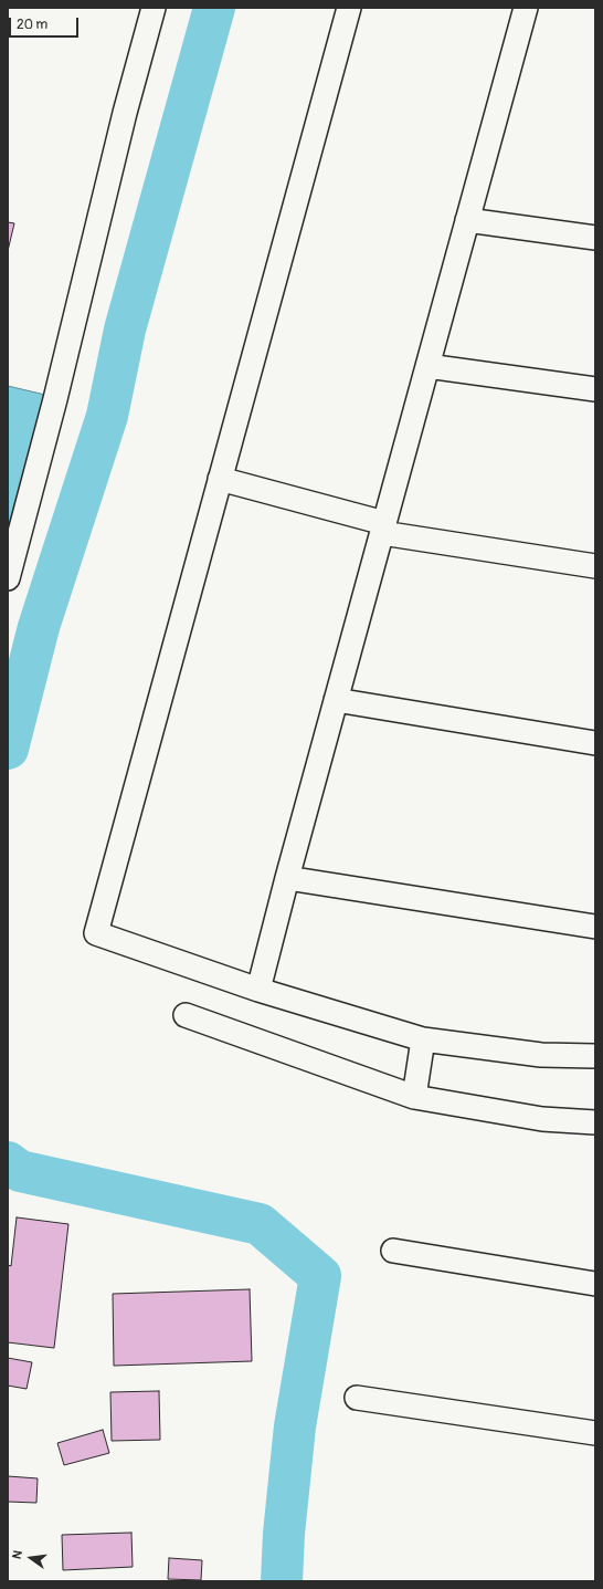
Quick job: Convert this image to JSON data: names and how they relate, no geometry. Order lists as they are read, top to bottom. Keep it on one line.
{"scale_bar":"20 m","north":"left"}
